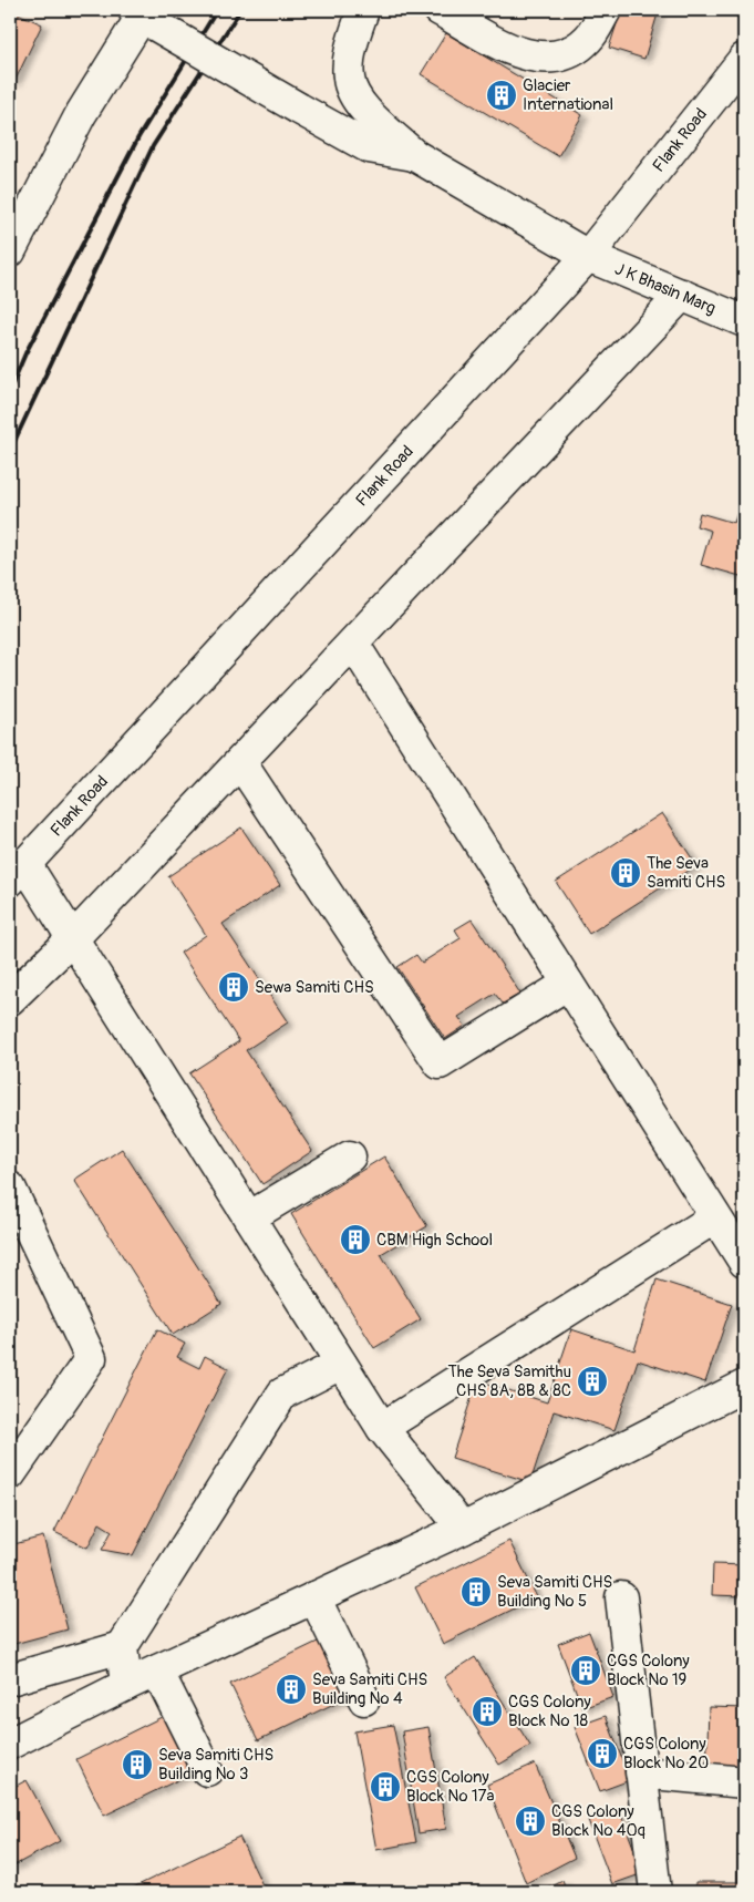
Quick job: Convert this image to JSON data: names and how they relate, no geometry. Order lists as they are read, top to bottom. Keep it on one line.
{"streets":{"street":["Flank Road","J K Bhasin Marg"]},"crossings":[["Flank Road","J K Bhasin Marg"]],"places":{"building":["Glacier International","The Seva Samiti CHS","Sewa Samiti CHS","CBM High School","The Seva Samithu CHS 8A, 8B & 8C","Seva Samiti CHS Building No 5","CGS Colony Block No 19","Seva Samiti CHS Building No 4","CGS Colony Block No 18","CGS Colony Block No 20","Seva Samiti CHS Building No 3","CGS Colony Block No 17a","CGS Colony Block No 40q"]}}
